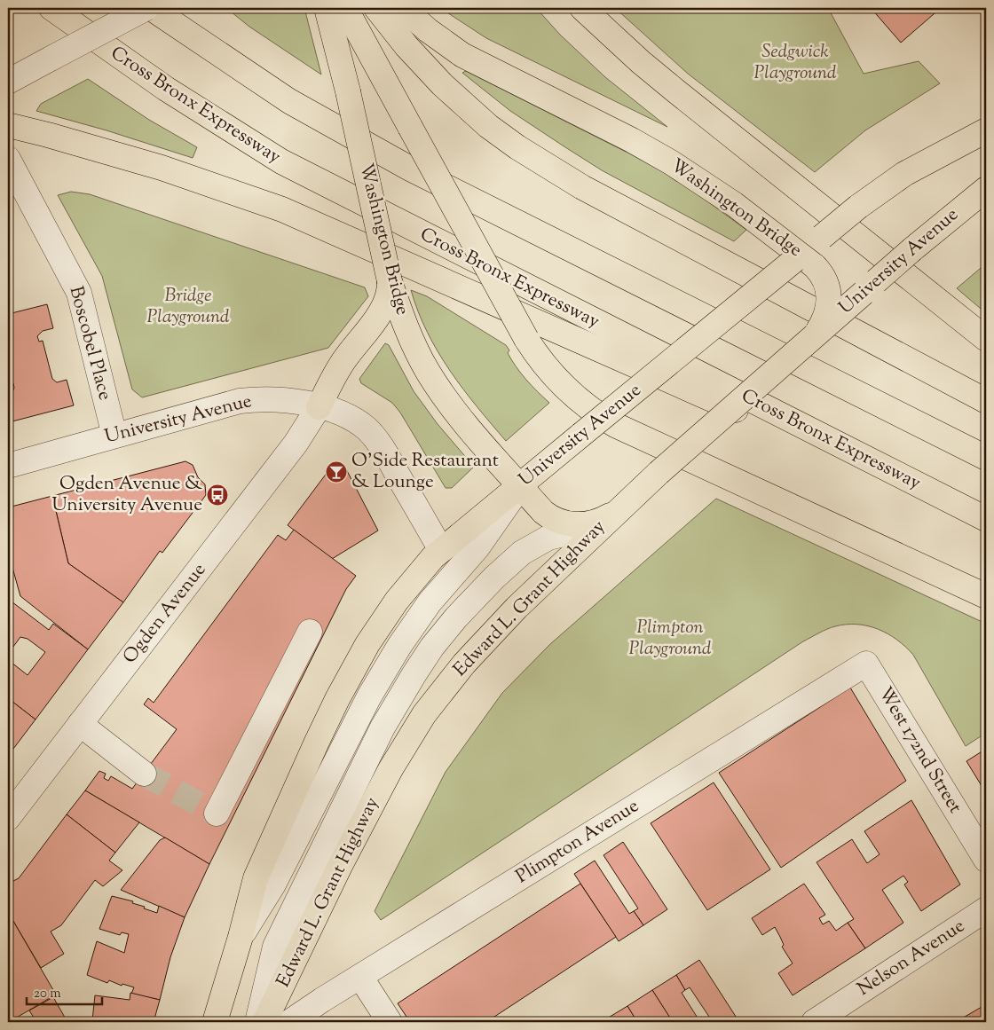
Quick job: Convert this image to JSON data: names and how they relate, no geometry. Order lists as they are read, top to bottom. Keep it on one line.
{"streets":{"main road":["Cross Bronx Expressway","Washington Bridge","University Avenue","Edward L. Grant Highway"],"street":["Boscobel Place","Ogden Avenue","West 172nd Street","Plimpton Avenue","Nelson Avenue"]},"crossings":[["Washington Bridge","University Avenue"],["Washington Bridge","Edward L. Grant Highway"],["University Avenue","Boscobel Place"],["University Avenue","Edward L. Grant Highway"],["University Avenue","Ogden Avenue"],["West 172nd Street","Plimpton Avenue"]],"parks":["Sedgwick Playground","Bridge Playground","Plimpton Playground"],"places":{"bar":["O'Side Restaurant & Lounge"],"bus stop":["Ogden Avenue & University Avenue"]},"scale_bar":"20 m"}
